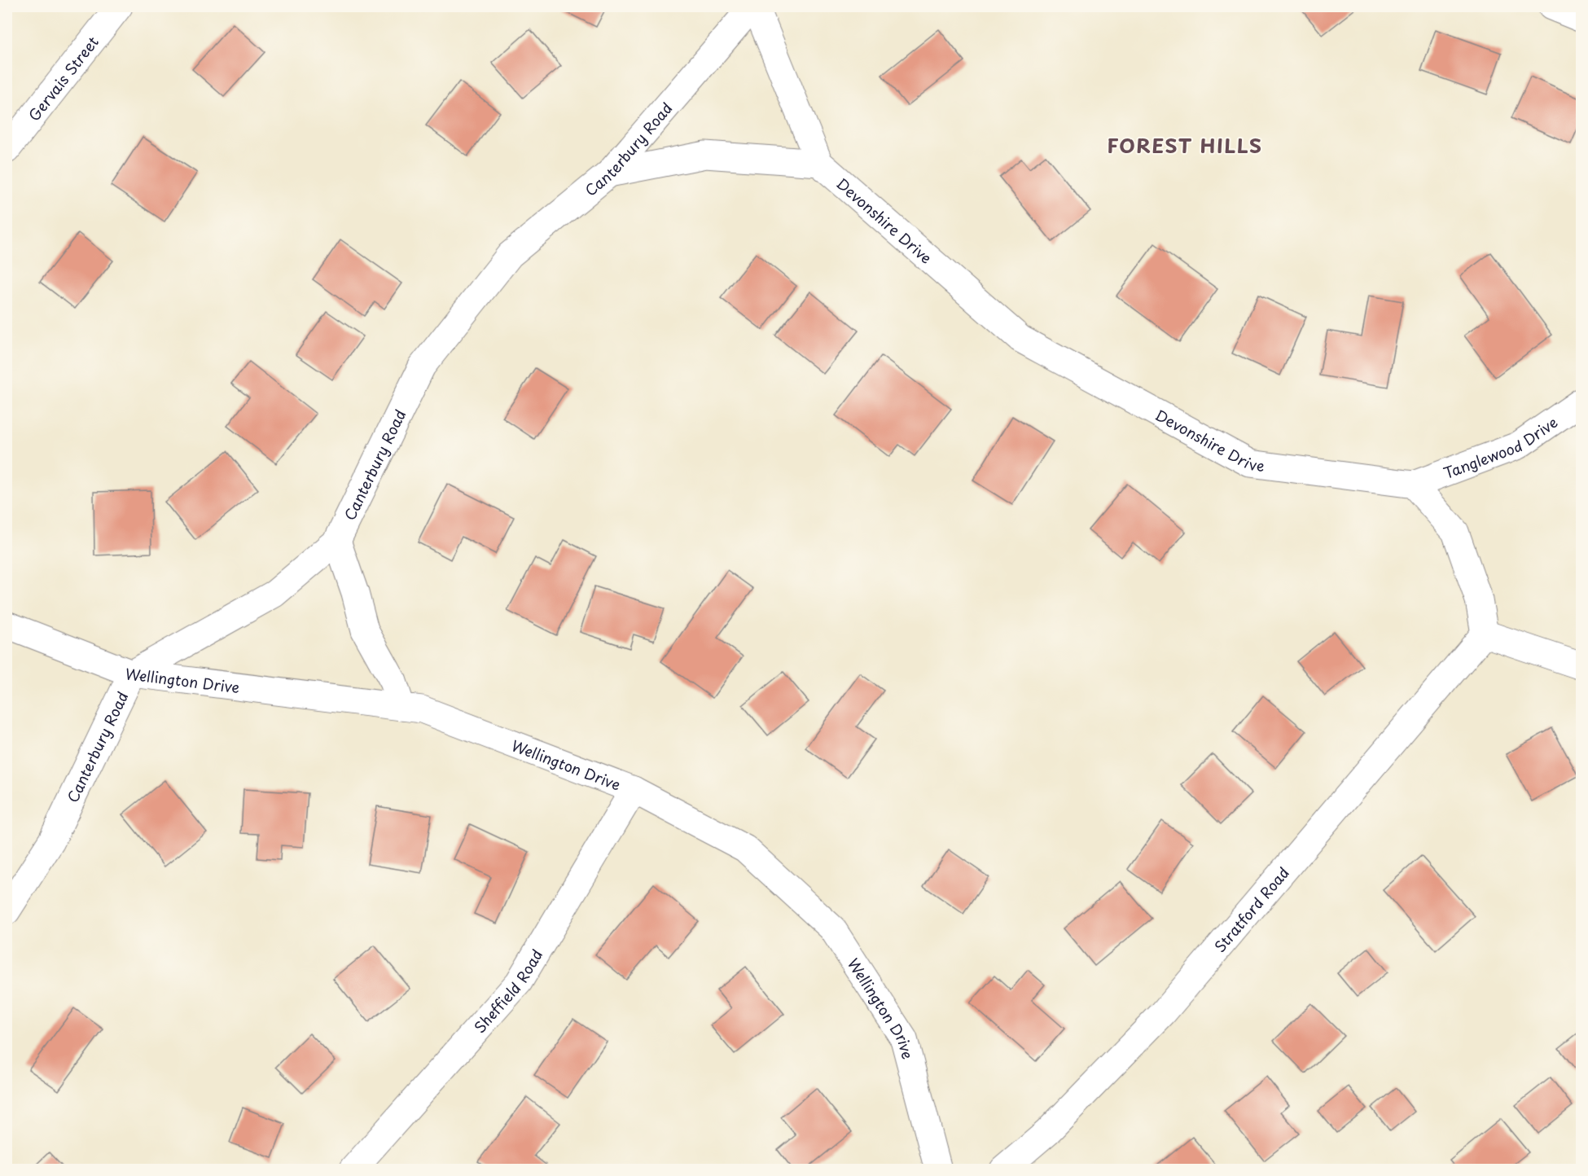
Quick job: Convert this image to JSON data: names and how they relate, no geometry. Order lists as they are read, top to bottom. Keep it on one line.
{"streets":{"street":["Gervais Street","Canterbury Road","Devonshire Drive","Tanglewood Drive","Wellington Drive","Stratford Road","Sheffield Road"]},"crossings":[["Canterbury Road","Devonshire Drive"],["Canterbury Road","Wellington Drive"],["Devonshire Drive","Tanglewood Drive"],["Wellington Drive","Sheffield Road"]],"districts":["FOREST HILLS"]}
